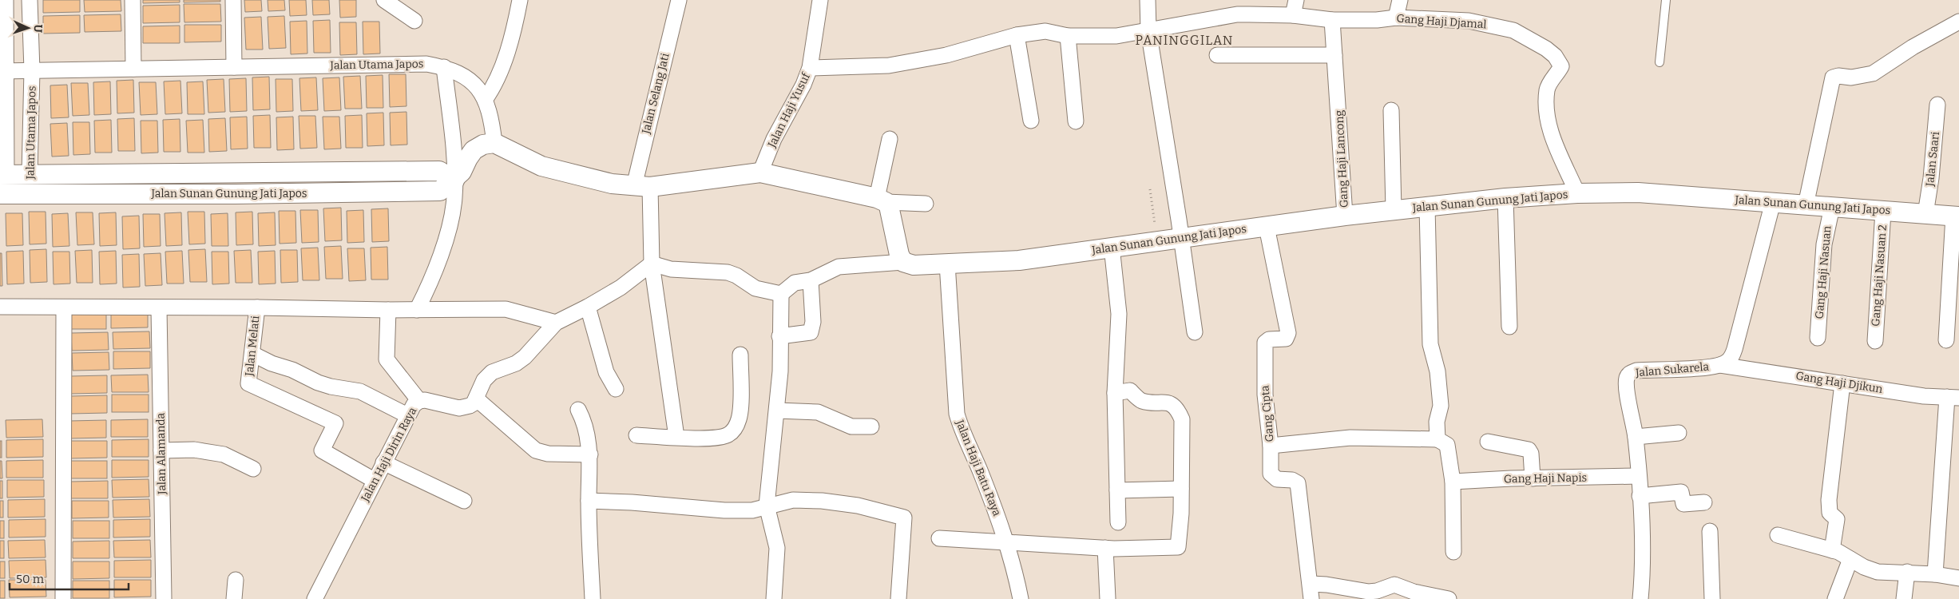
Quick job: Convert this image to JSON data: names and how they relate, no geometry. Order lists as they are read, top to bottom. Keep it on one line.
{"streets":{"street":["Gang Haji Djamal","Jalan Utama Japos","Jalan Selang Jati","Jalan Haji Yusuf","Gang Haji Lancong","Jalan Saari","Jalan Sunan Gunung Jati Japos","Gang Haji Nasuan","Gang Haji Nasuan 2","Jalan Melati","Jalan Sukarela","Gang Haji Djikun","Gang Cipta","Jalan Alamanda","Jalan Haji Dirin Raya","Jalan Haji Batu Raya","Gang Haji Napis"]},"crossings":[["Gang Haji Djamal","Jalan Haji Yusuf"],["Gang Haji Djamal","Gang Haji Lancong"],["Gang Haji Djamal","Jalan Sunan Gunung Jati Japos"],["Jalan Utama Japos","Jalan Sunan Gunung Jati Japos"],["Gang Haji Lancong","Jalan Sunan Gunung Jati Japos"],["Jalan Saari","Jalan Sunan Gunung Jati Japos"],["Jalan Sunan Gunung Jati Japos","Gang Haji Nasuan"],["Jalan Sunan Gunung Jati Japos","Gang Haji Nasuan 2"],["Jalan Sunan Gunung Jati Japos","Jalan Sukarela"],["Jalan Sunan Gunung Jati Japos","Gang Cipta"],["Jalan Sunan Gunung Jati Japos","Jalan Haji Batu Raya"],["Jalan Melati","Jalan Haji Dirin Raya"],["Jalan Sukarela","Gang Haji Djikun"],["Jalan Sukarela","Gang Haji Napis"]],"districts":["PANINGGILAN"],"scale_bar":"50 m","north":"right"}
